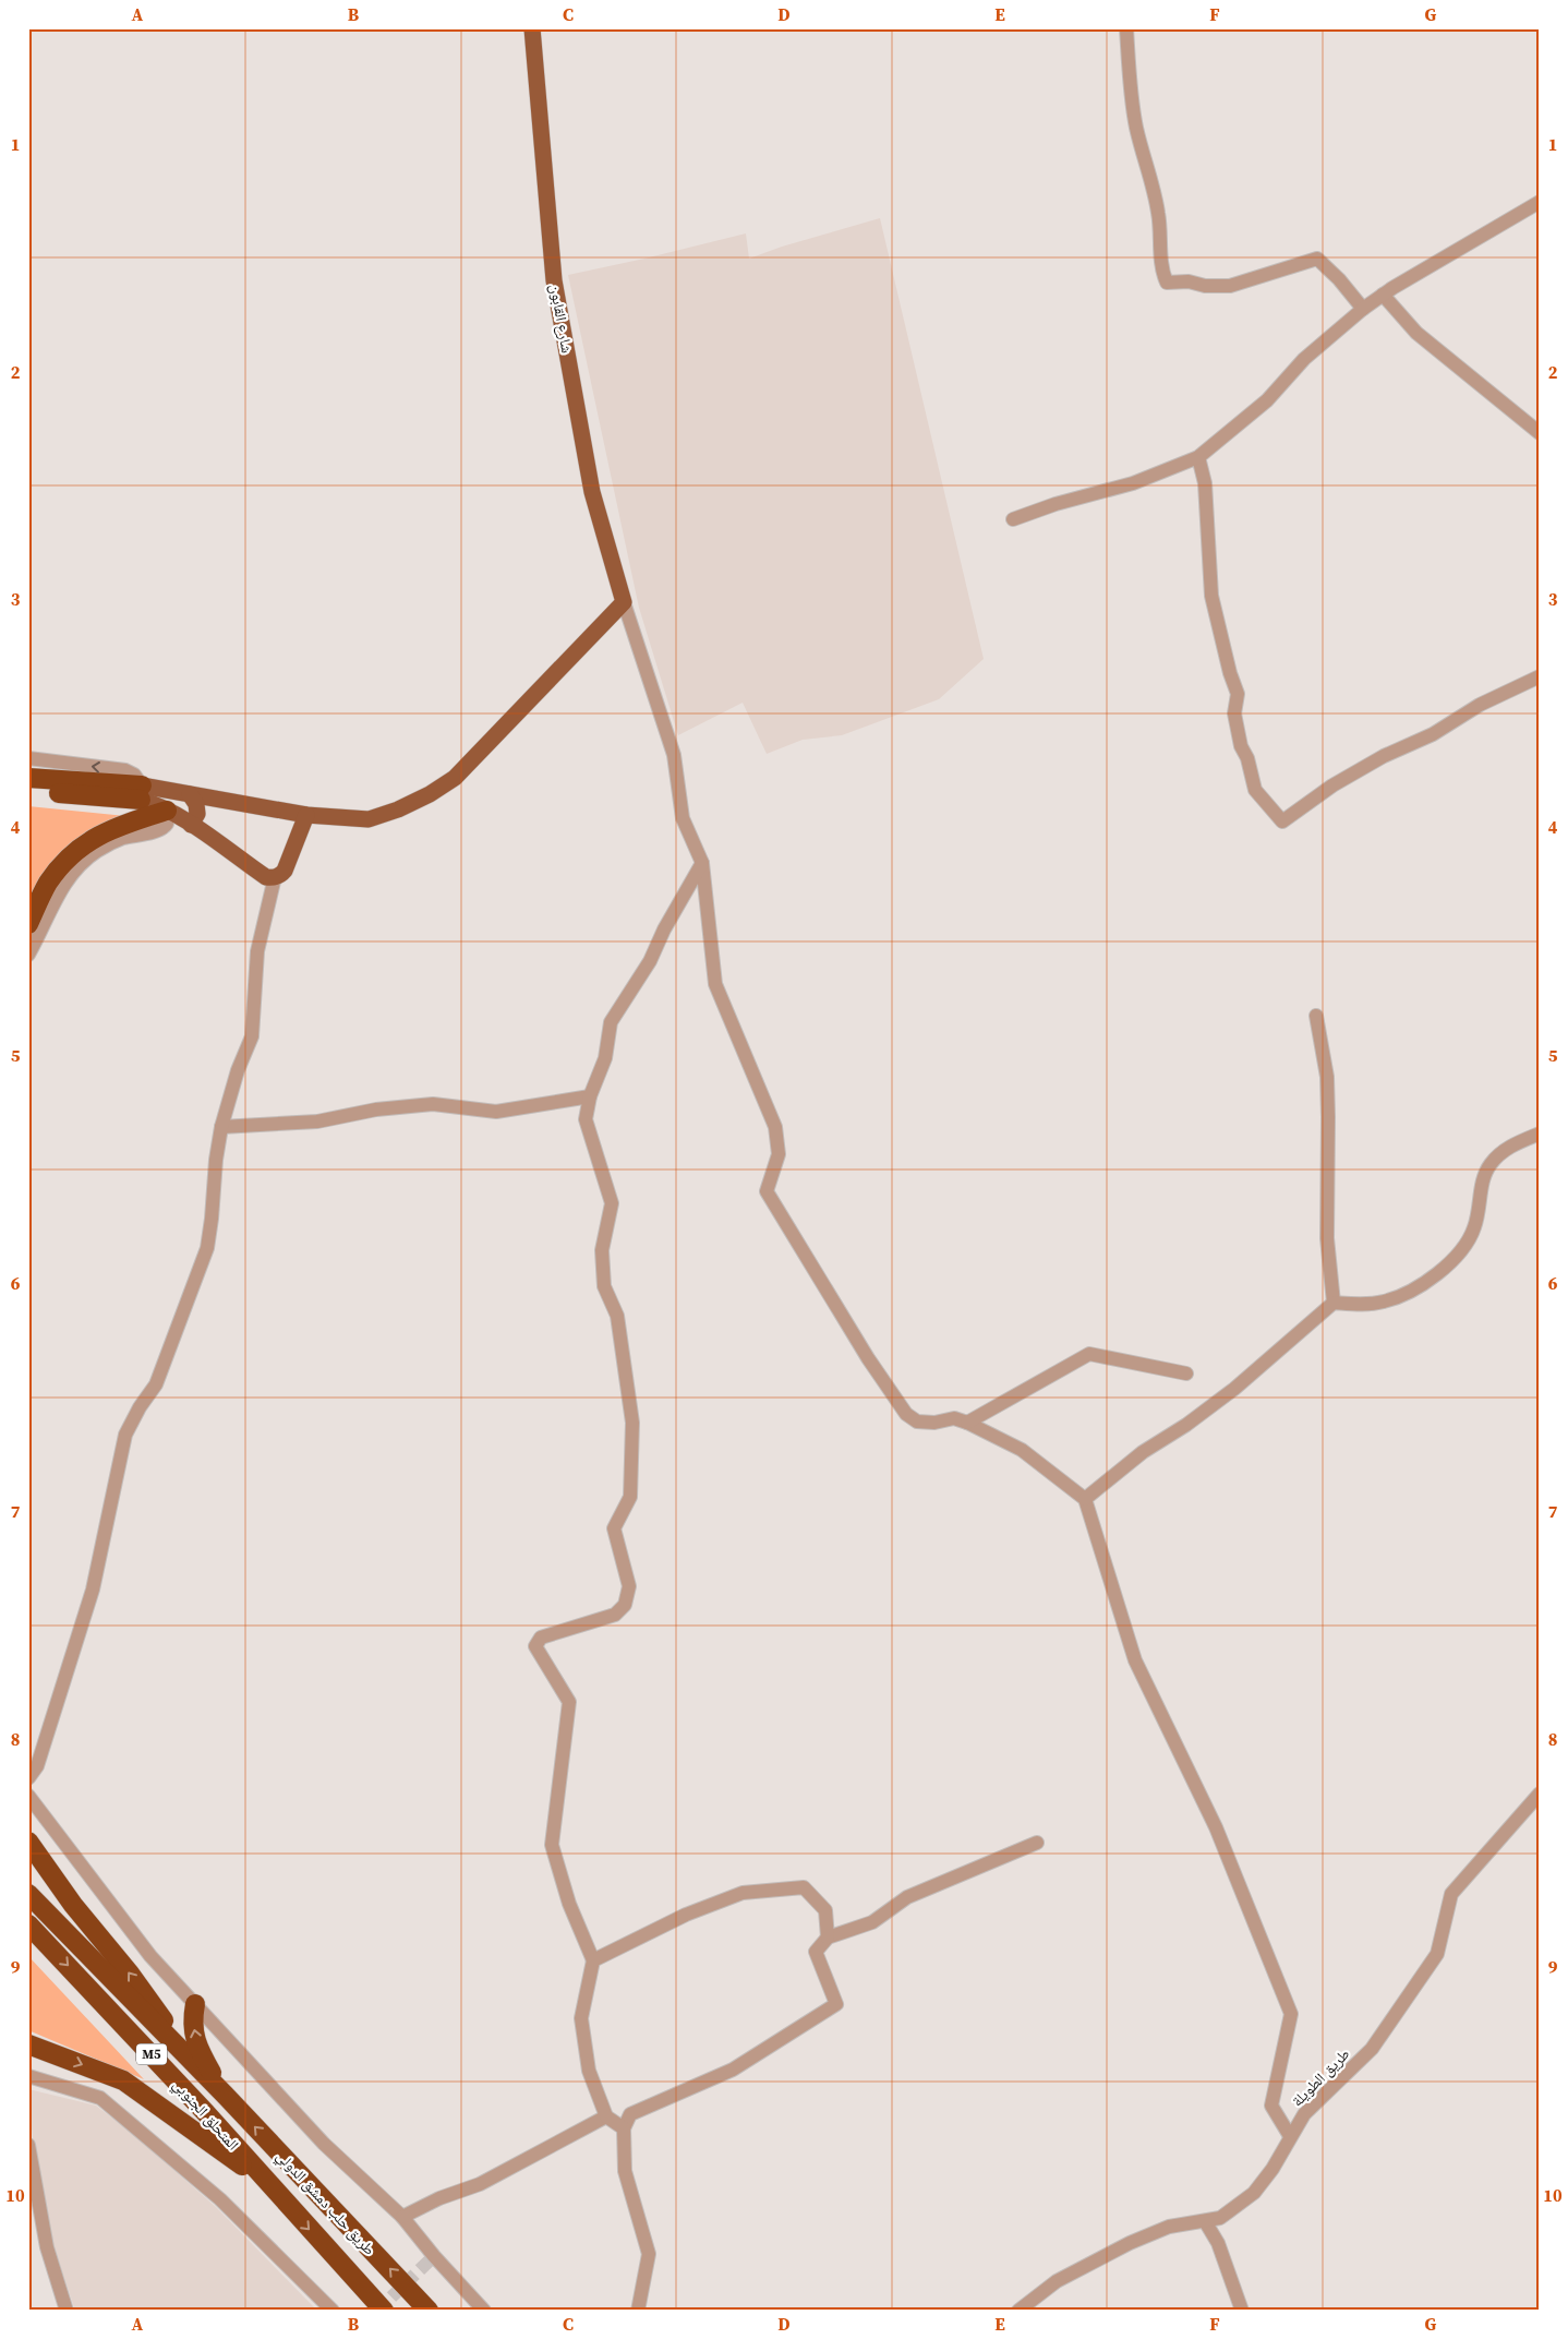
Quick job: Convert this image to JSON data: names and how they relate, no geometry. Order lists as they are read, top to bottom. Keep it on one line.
{"streets":{"highway":["M5","المتحلق الجنوبي","طريق حلب دمشق الدولي"],"main road":["شارع القابون"],"street":["طريق الطويلة"]},"crossings":[["المتحلق الجنوبي","طريق حلب دمشق الدولي"]],"grid":{"columns":["A","B","C","D","E","F","G"],"rows":["1","2","3","4","5","6","7","8","9","10"]}}
